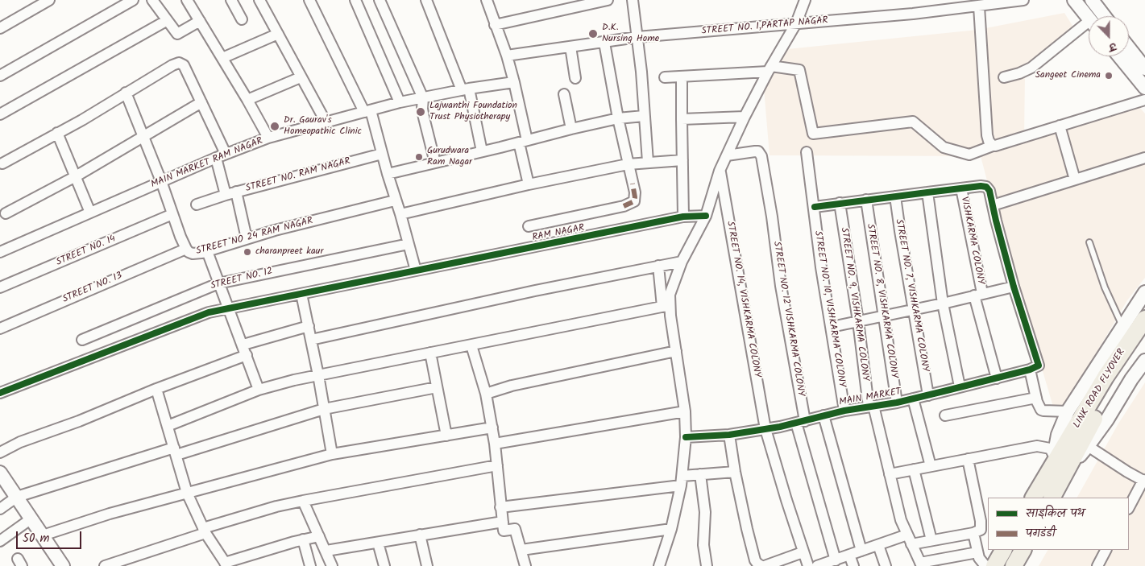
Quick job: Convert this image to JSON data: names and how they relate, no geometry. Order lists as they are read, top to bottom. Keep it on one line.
{"streets":{"main road":["LINK ROAD FLYOVER"],"street":["STREET NO. 1,PARTAP NAGAR","MAIN MARKET RAM NAGAR","STREET NO. RAM NAGAR","RAM NAGAR","STREET NO 24 RAM NAGAR","VISHKARMA COLONY","STREET NO. 14","STREET NO. 12","STREET NO. 13","STREET NO. 7, VISHKARMA COLONY","STREET NO. 14, VISHKARMA COLONY","STREET NO. 8, VISHKARMA COLONY","STREET NO. 9, VISHKARMA COLONY","STREET NO. 10, VISHKARMA COLONY","STREET NO. 12 VISHKARMA COLONY","MAIN MARKET"]},"crossings":[["MAIN MARKET RAM NAGAR","STREET NO 24 RAM NAGAR"],["STREET NO 24 RAM NAGAR","STREET NO. 14"],["STREET NO 24 RAM NAGAR","STREET NO. 13"],["VISHKARMA COLONY","MAIN MARKET"],["STREET NO. 7, VISHKARMA COLONY","MAIN MARKET"],["STREET NO. 14, VISHKARMA COLONY","MAIN MARKET"],["STREET NO. 8, VISHKARMA COLONY","MAIN MARKET"],["STREET NO. 9, VISHKARMA COLONY","MAIN MARKET"],["STREET NO. 10, VISHKARMA COLONY","MAIN MARKET"],["STREET NO. 12 VISHKARMA COLONY","MAIN MARKET"]],"places":["D.K. Nursing Home","Sangeet Cinema","Lajwanthi Foundation Trust Physiotherapy","Dr. Gaurav's Homeopathic Clinic","Gurudwara Ram Nagar","charanpreet kaur"],"legend":["साइकिल पथ","पगडंडी"],"scale_bar":"50 m","north":"bottom"}
